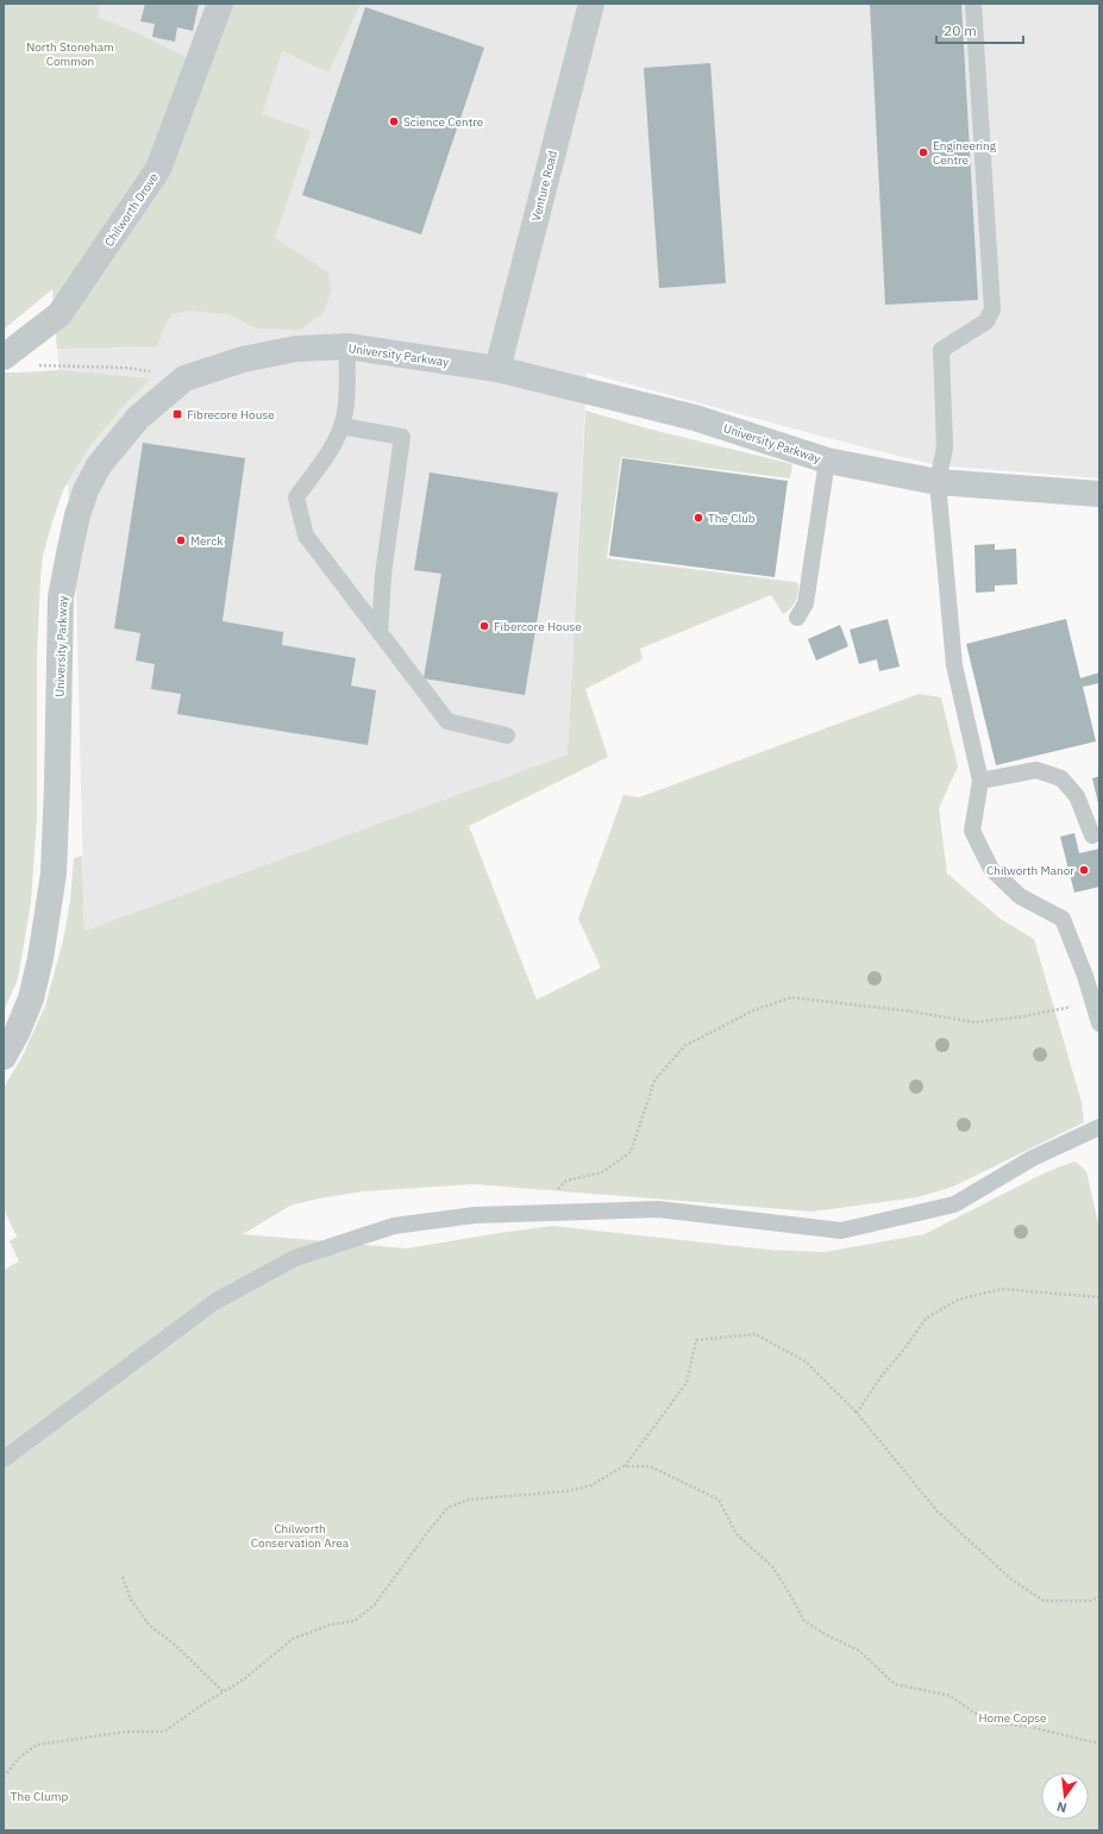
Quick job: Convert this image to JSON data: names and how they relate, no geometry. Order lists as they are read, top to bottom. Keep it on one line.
{"streets":{"street":["Venture Road","Chilworth Drove","University Parkway"]},"crossings":[["Venture Road","University Parkway"]],"parks":["North Stoneham Common","Chilworth Conservation Area","Home Copse","The Clump"],"places":{"other":["Science Centre","Engineering Centre","The Club","Merck","Fibercore House","Chilworth Manor"],"transit":["Fibrecore House"]},"scale_bar":"20 m","north":"bottom"}
